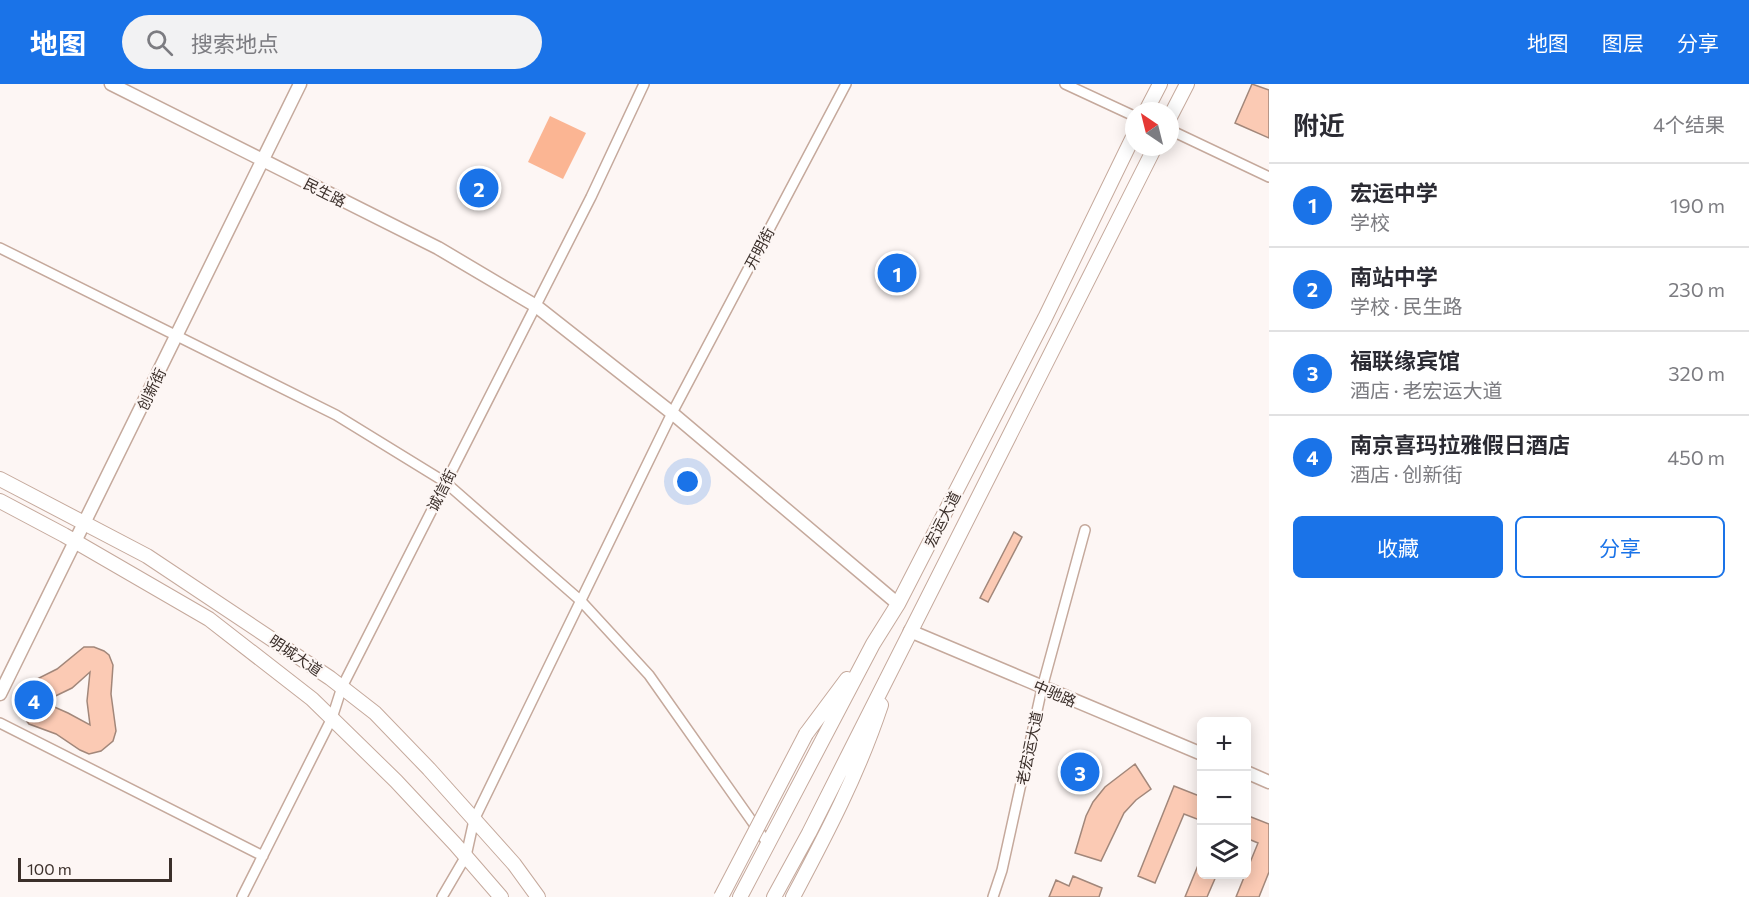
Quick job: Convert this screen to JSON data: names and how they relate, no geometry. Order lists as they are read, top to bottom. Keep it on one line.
{"streets":{"main road":["宏运大道","明城大道"],"street":["民生路","开明街","创新街","诚信街","中驰路","老宏运大道"]},"crossings":[["民生路","开明街"],["民生路","创新街"],["民生路","诚信街"],["民生路","宏运大道"],["开明街","明城大道"],["创新街","明城大道"],["诚信街","明城大道"],["宏运大道","中驰路"],["中驰路","老宏运大道"]],"scale_bar":"100 m","north":"top left","page":{"header":"地图","search":"搜索地点","nav":["地图","图层","分享"],"heading":["附近","4个结果"],"list":[{"mark":"1","name":"宏运中学","note":"学校","value":"190 m"},{"mark":"2","name":"南站中学","note":"学校 · 民生路","value":"230 m"},{"mark":"3","name":"福联缘宾馆","note":"酒店 · 老宏运大道","value":"320 m"},{"mark":"4","name":"南京喜玛拉雅假日酒店","note":"酒店 · 创新街","value":"450 m"}],"pins":["2","1","4","3"],"buttons":["收藏","分享"],"map_buttons":["+","−"],"scale":"100 m"}}
